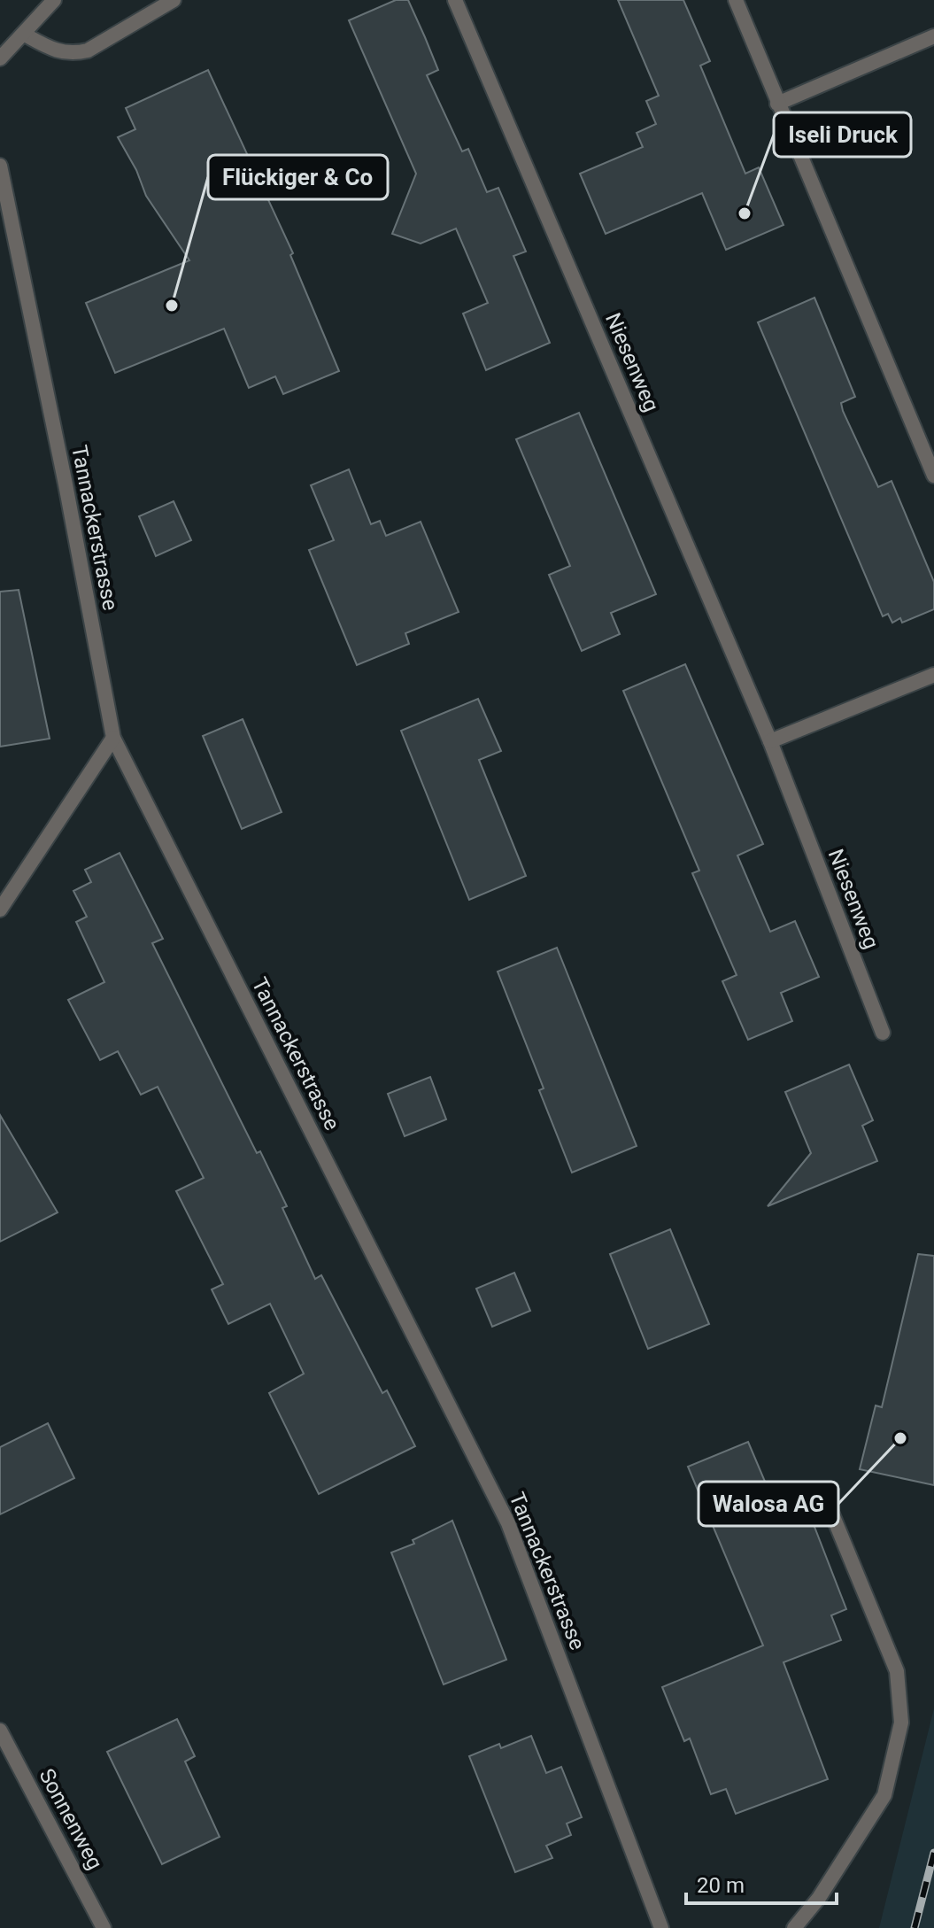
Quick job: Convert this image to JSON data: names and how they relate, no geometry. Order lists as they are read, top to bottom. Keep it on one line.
{"streets":{"street":["Niesenweg","Tannackerstrasse","Sonnenweg"]},"places":["Iseli Druck","Flückiger & Co","Walosa AG"],"scale_bar":"20 m"}
